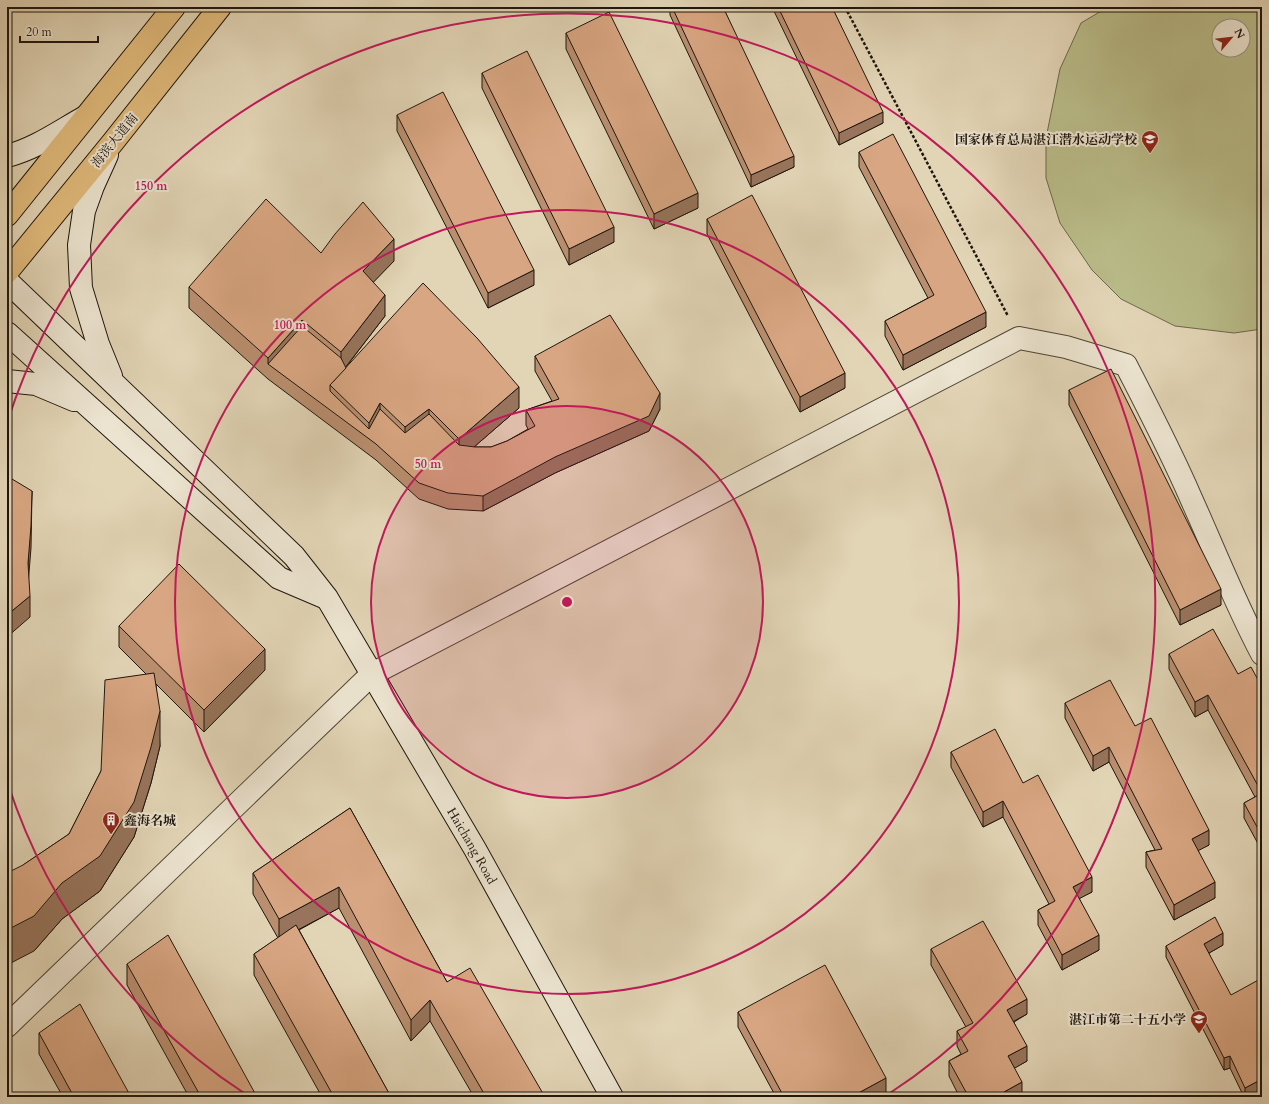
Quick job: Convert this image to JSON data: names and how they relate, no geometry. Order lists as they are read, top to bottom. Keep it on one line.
{"streets":{"main road":["海滨大道南"],"street":["Haichang Road"]},"places":{"school or university":["国家体育总局湛江潜水运动学校","湛江市第二十五小学"],"building":["鑫海名城"]},"scale_bar":"20 m","north":"top right","rings":["150 m","100 m","50 m"]}
